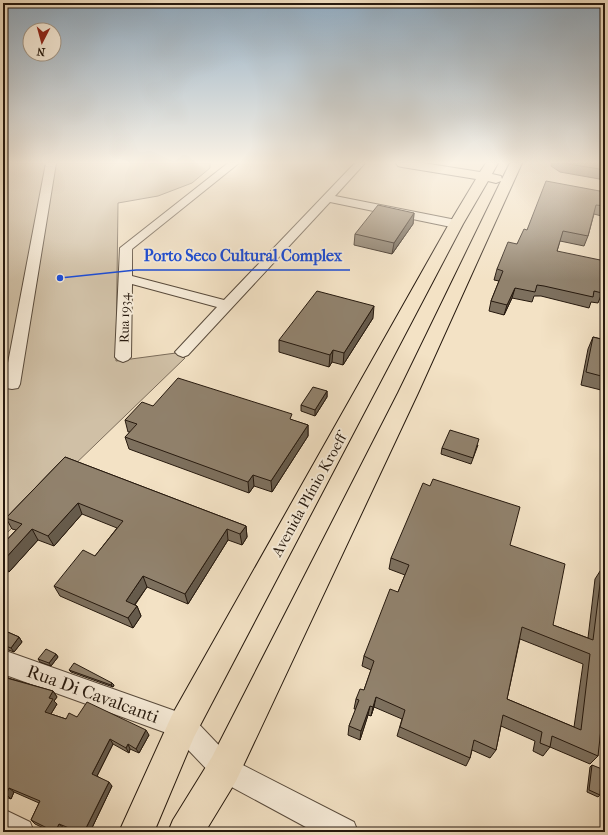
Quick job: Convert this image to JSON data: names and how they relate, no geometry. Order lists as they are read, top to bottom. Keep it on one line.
{"streets":{"main road":["Avenida Plínio Kroeff"],"street":["Rua 1934","Rua Di Cavalcanti"]},"crossings":[["Avenida Plínio Kroeff","Rua Di Cavalcanti"]],"places":["Porto Seco Cultural Complex"],"north":"bottom"}
